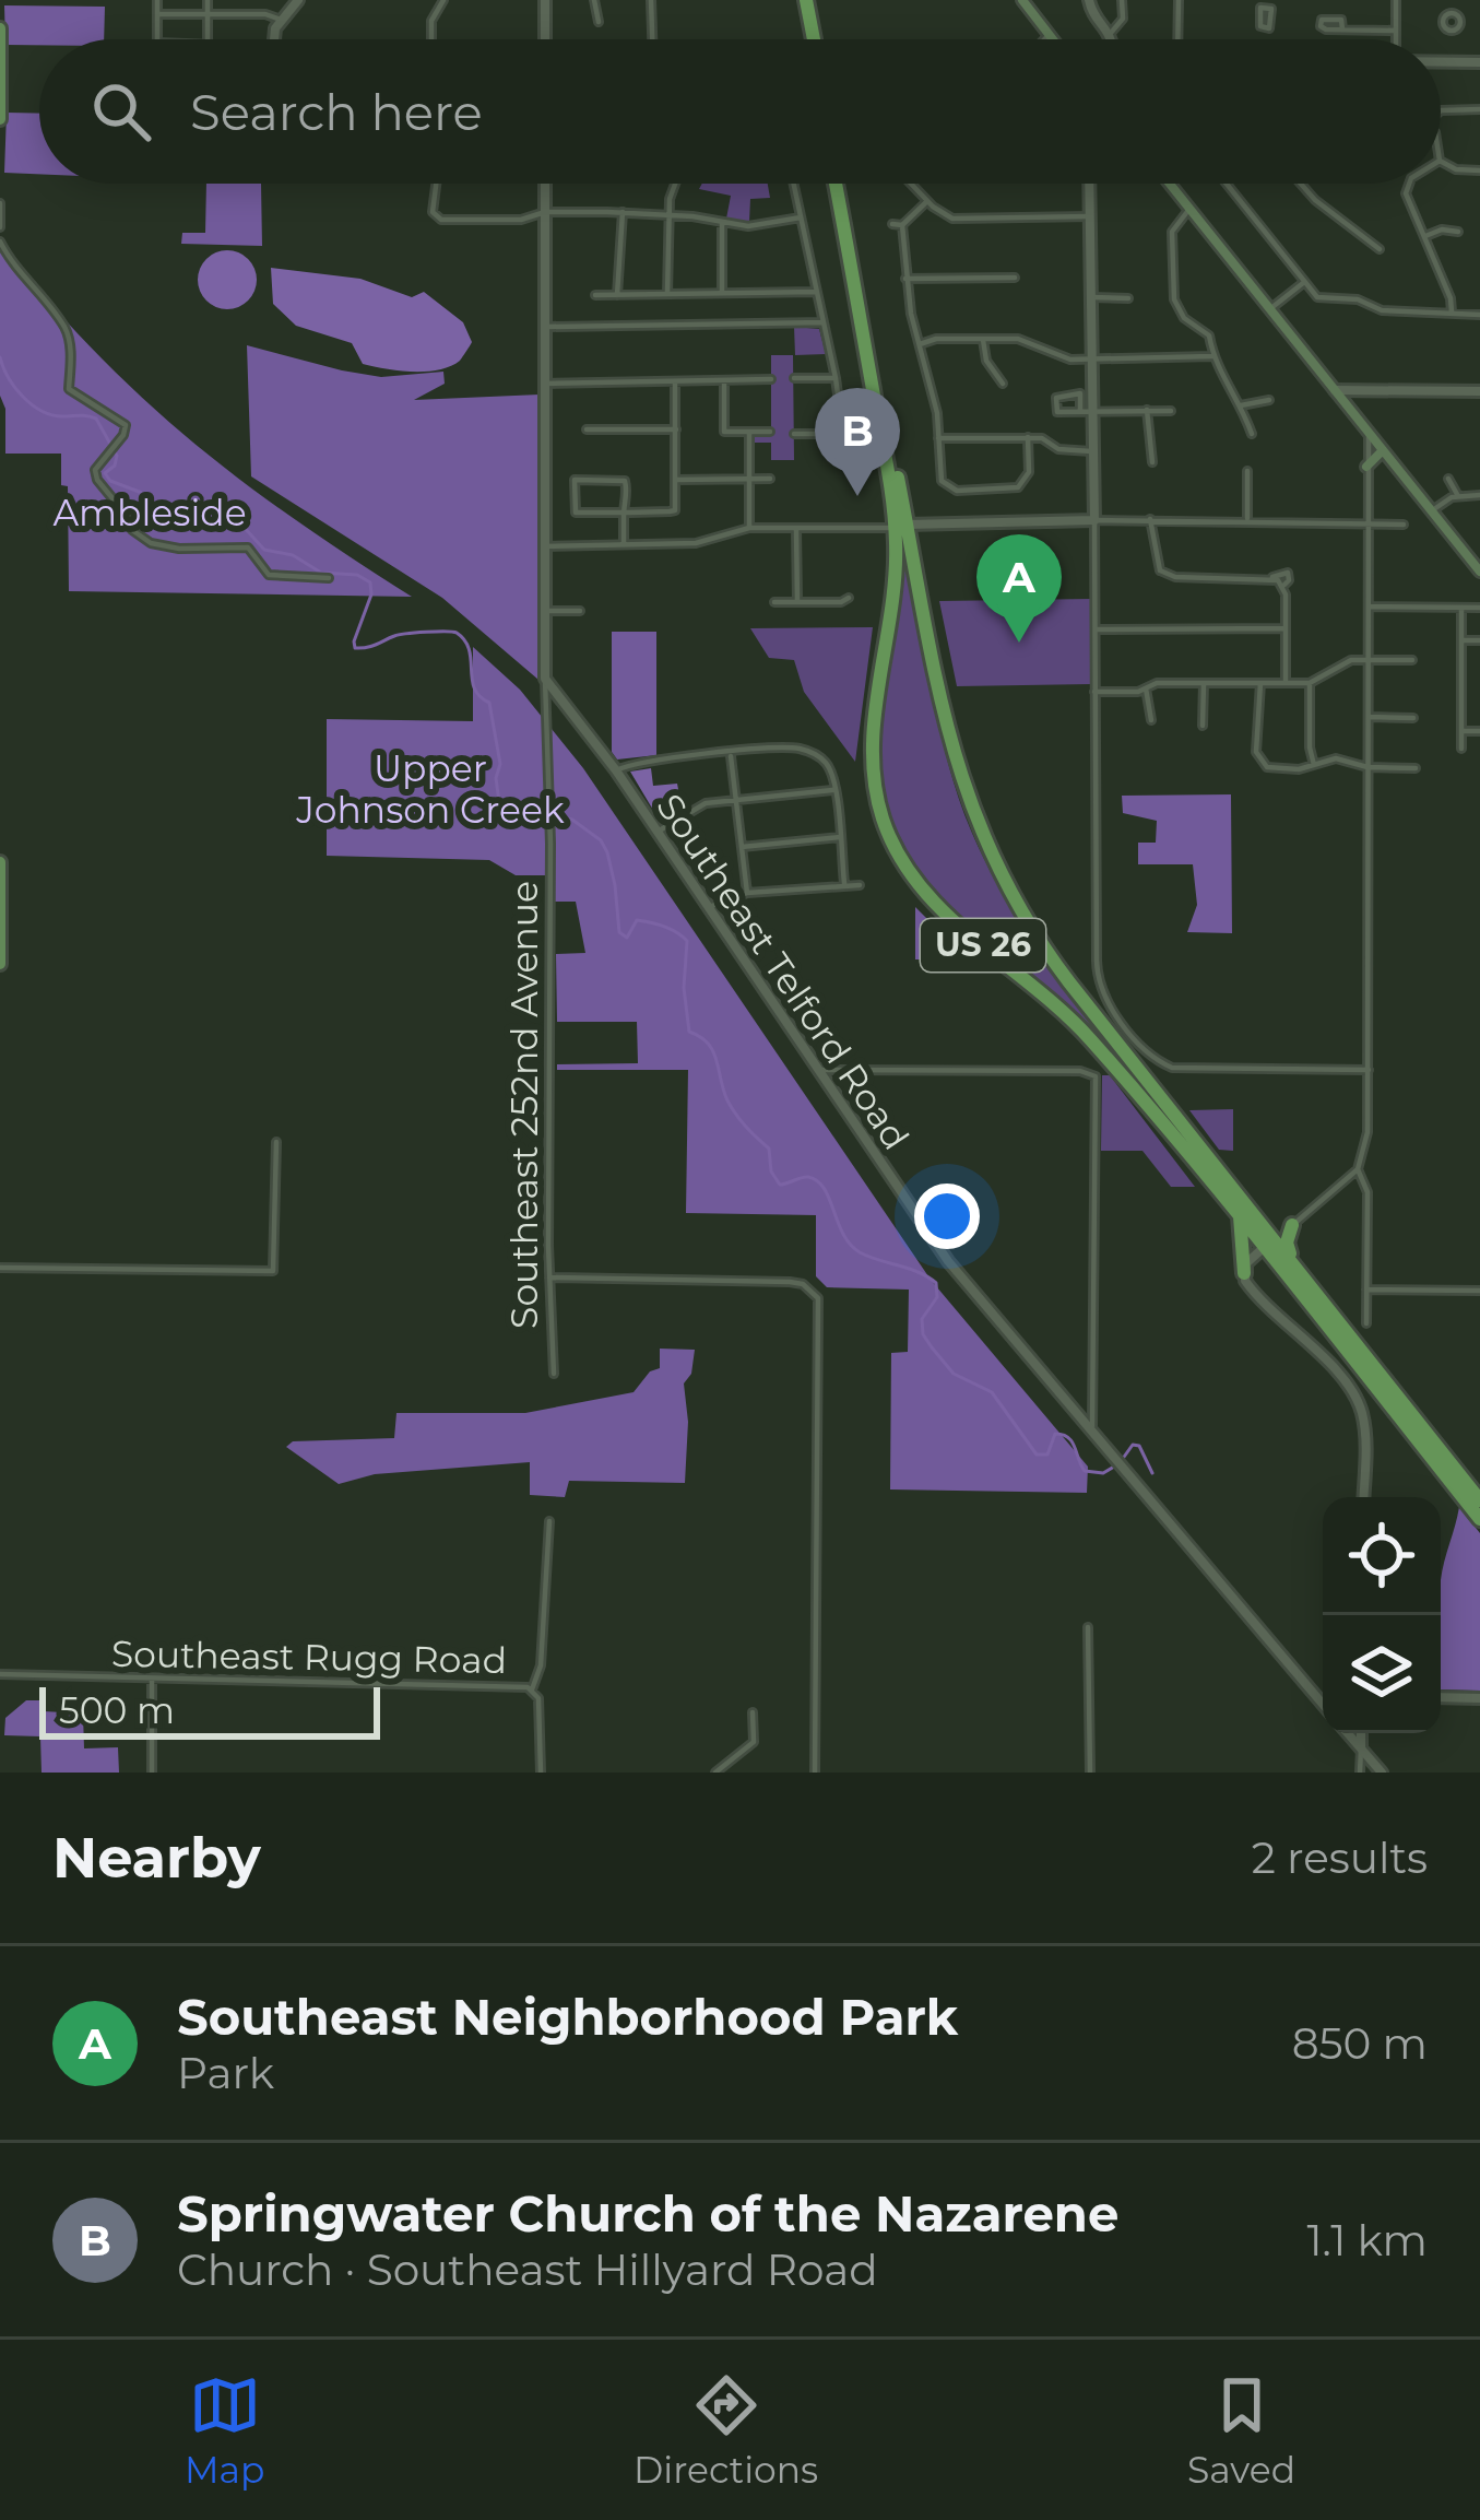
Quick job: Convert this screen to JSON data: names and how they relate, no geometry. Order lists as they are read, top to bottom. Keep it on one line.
{"streets":{"highway":["US 26"],"street":["Southeast Telford Road","Southeast 252nd Avenue","Southeast Rugg Road"]},"crossings":[["Southeast Telford Road","Southeast 252nd Avenue"]],"parks":["Ambleside","Upper Johnson Creek"],"scale_bar":"500 m","page":{"search":"Search here","pins":["B","A"],"scale":"500 m","heading":["Nearby","2 results"],"list":[{"mark":"A","name":"Southeast Neighborhood Park","note":"Park","value":"850 m"},{"mark":"B","name":"Springwater Church of the Nazarene","note":"Church · Southeast Hillyard Road","value":"1.1 km"}],"nav":["Map","Directions","Saved"]}}
